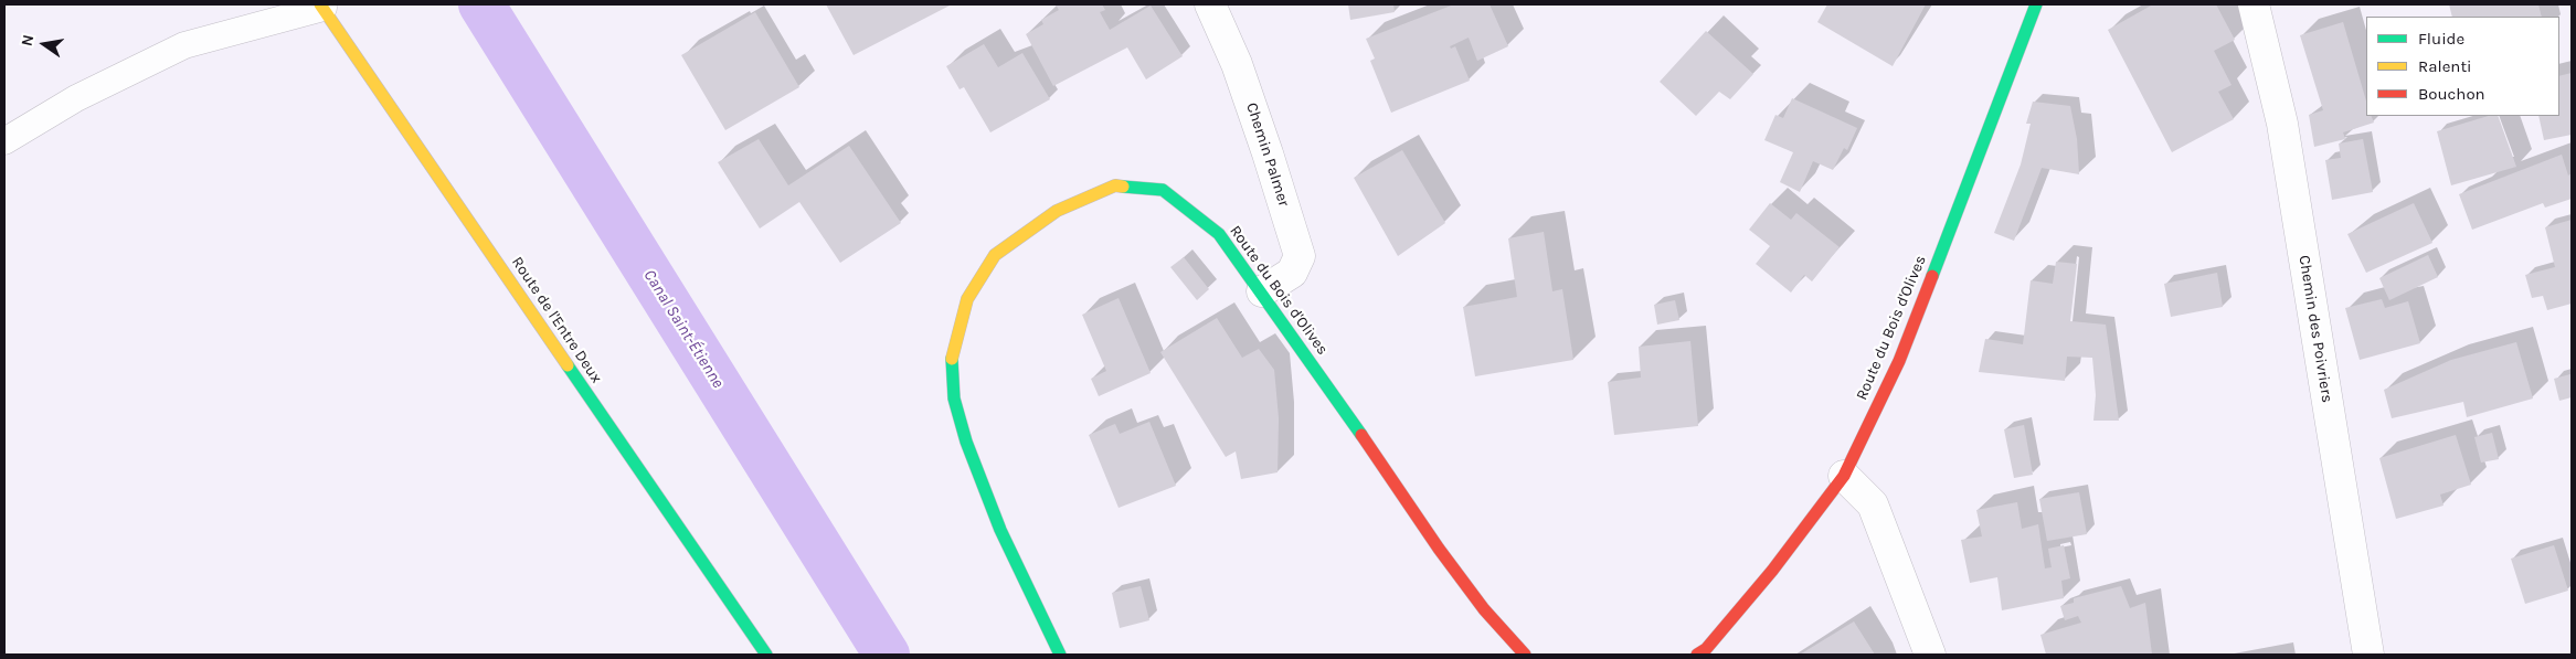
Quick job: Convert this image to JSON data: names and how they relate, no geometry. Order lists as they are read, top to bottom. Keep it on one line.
{"streets":{"street":["Chemin Palmer","Route du Bois d'Olives","Route de l'Entre Deux","Chemin des Poivriers"]},"crossings":[["Chemin Palmer","Route du Bois d'Olives"]],"water":["Canal Saint-Étienne"],"legend":["Fluide","Ralenti","Bouchon"],"north":"left"}
